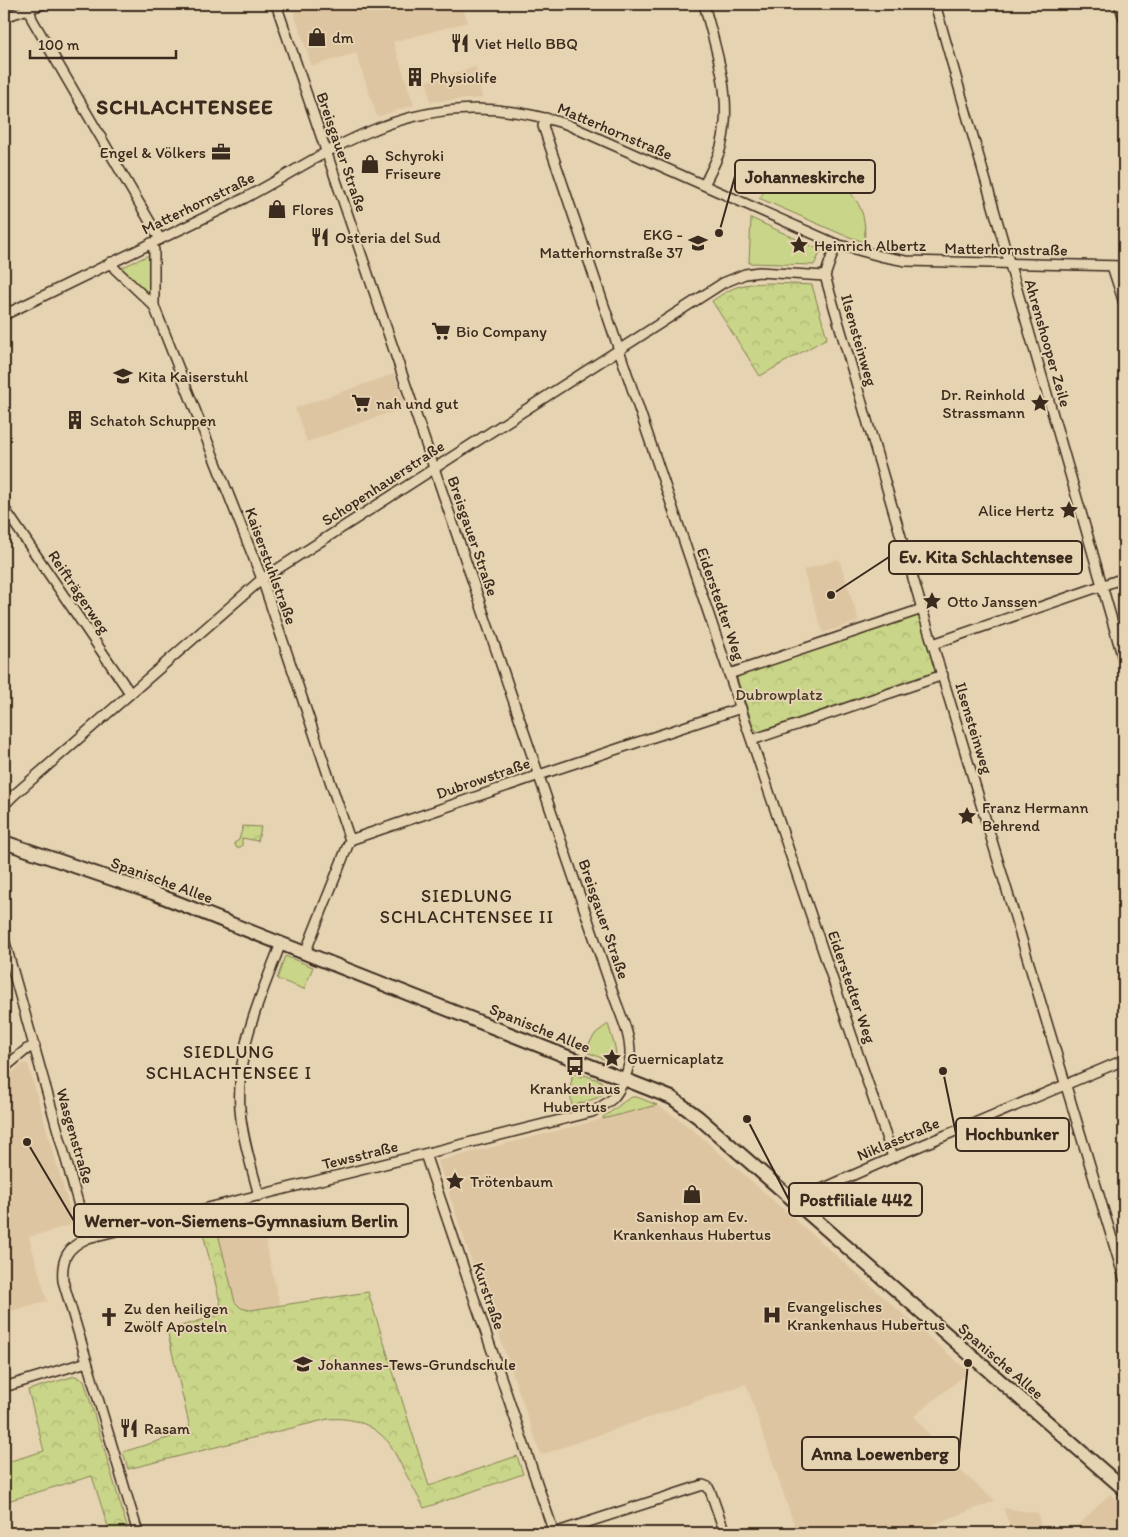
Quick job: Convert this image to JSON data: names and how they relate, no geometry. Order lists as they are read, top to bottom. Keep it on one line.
{"streets":{"main road":["Spanische Allee"],"street":["Matterhornstraße","Breisgauer Straße","Ilsensteinweg","Ahrenshooper Zeile","Schopenhauerstraße","Kaiserstuhlstraße","Reifträgerweg","Eiderstedter Weg","Dubrowstraße","Wasgenstraße","Niklasstraße","Tewsstraße","Kurstraße"]},"crossings":[["Matterhornstraße","Breisgauer Straße"],["Matterhornstraße","Ilsensteinweg"],["Matterhornstraße","Ahrenshooper Zeile"],["Matterhornstraße","Kaiserstuhlstraße"],["Matterhornstraße","Eiderstedter Weg"],["Breisgauer Straße","Schopenhauerstraße"],["Breisgauer Straße","Dubrowstraße"],["Breisgauer Straße","Spanische Allee"],["Breisgauer Straße","Tewsstraße"],["Ilsensteinweg","Schopenhauerstraße"],["Ilsensteinweg","Niklasstraße"],["Schopenhauerstraße","Kaiserstuhlstraße"],["Schopenhauerstraße","Reifträgerweg"],["Schopenhauerstraße","Eiderstedter Weg"],["Kaiserstuhlstraße","Dubrowstraße"],["Eiderstedter Weg","Dubrowstraße"],["Eiderstedter Weg","Niklasstraße"],["Spanische Allee","Niklasstraße"],["Spanische Allee","Tewsstraße"],["Wasgenstraße","Tewsstraße"],["Tewsstraße","Kurstraße"]],"districts":["SCHLACHTENSEE","SIEDLUNG SCHLACHTENSEE II","SIEDLUNG SCHLACHTENSEE I"],"parks":["Dubrowplatz"],"places":{"shop":["dm","Schyroki Friseure","Flores","Sanishop am Ev. Krankenhaus Hubertus"],"restaurant":["Viet Hello BBQ","Osteria del Sud","Rasam"],"building":["Physiolife","Schatoh Schuppen"],"office":["Engel & Völkers"],"other":["Johanneskirche","Ev. Kita Schlachtensee","Hochbunker","Postfiliale 442","Werner-von-Siemens-Gymnasium Berlin","Anna Loewenberg"],"school or university":["EKG - Matterhornstraße 37","Kita Kaiserstuhl","Johannes-Tews-Grundschule"],"place":["Heinrich Albertz","Dr. Reinhold Strassmann","Alice Hertz","Otto Janssen","Franz Hermann Behrend","Guernicaplatz","Trötenbaum"],"supermarket":["Bio Company","nah und gut"],"bus stop":["Krankenhaus Hubertus"],"hospital":["Evangelisches Krankenhaus Hubertus"],"church":["Zu den heiligen Zwölf Aposteln"]},"scale_bar":"100 m"}
